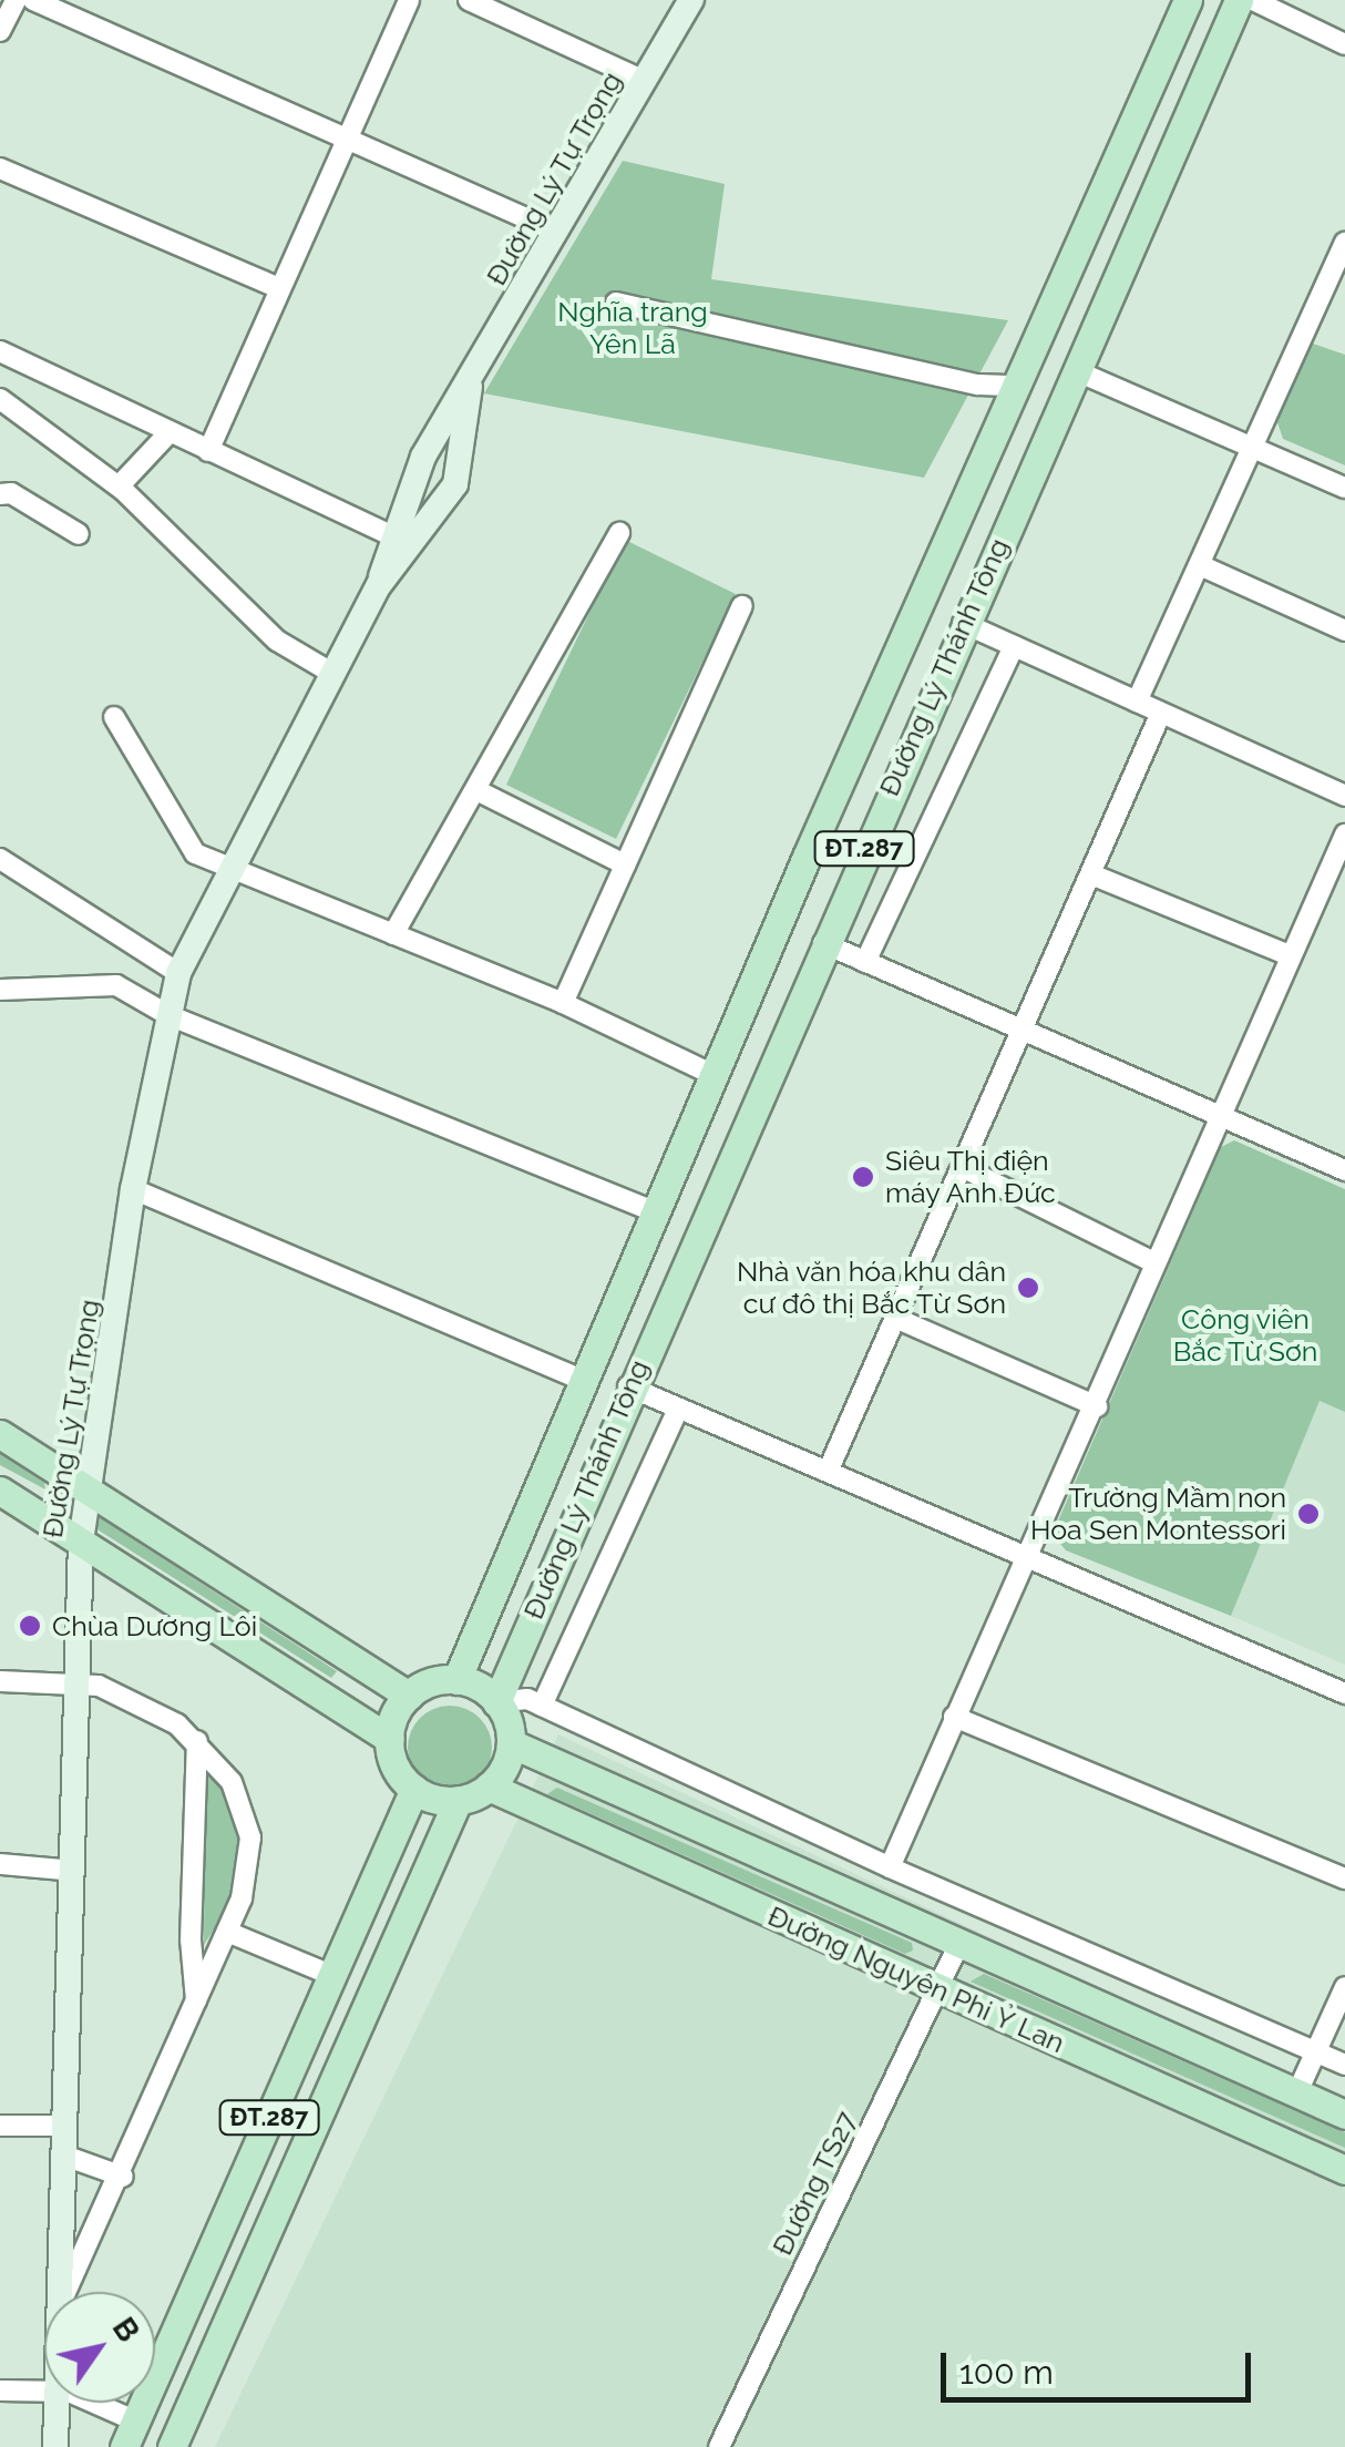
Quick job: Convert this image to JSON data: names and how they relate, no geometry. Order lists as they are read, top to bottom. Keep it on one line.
{"streets":{"main road":["Đường Lý Tự Trọng","Đường Lý Thánh Tông","ĐT.287","Đường Nguyên Phi Ỷ Lan"],"street":["Đường TS27"]},"crossings":[["Đường Lý Thánh Tông","ĐT.287"],["Đường Lý Thánh Tông","Đường Nguyên Phi Ỷ Lan"],["ĐT.287","Đường Nguyên Phi Ỷ Lan"],["Đường Nguyên Phi Ỷ Lan","Đường TS27"]],"parks":["Nghĩa trang Yên Lã","Công viên Bắc Từ Sơn"],"places":["Siêu Thị điện máy Anh Đức","Nhà văn hóa khu dân cư đô thị Bắc Từ Sơn","Trường Mầm non Hoa Sen Montessori","Chùa Dương Lôi"],"scale_bar":"100 m","north":"top right"}
